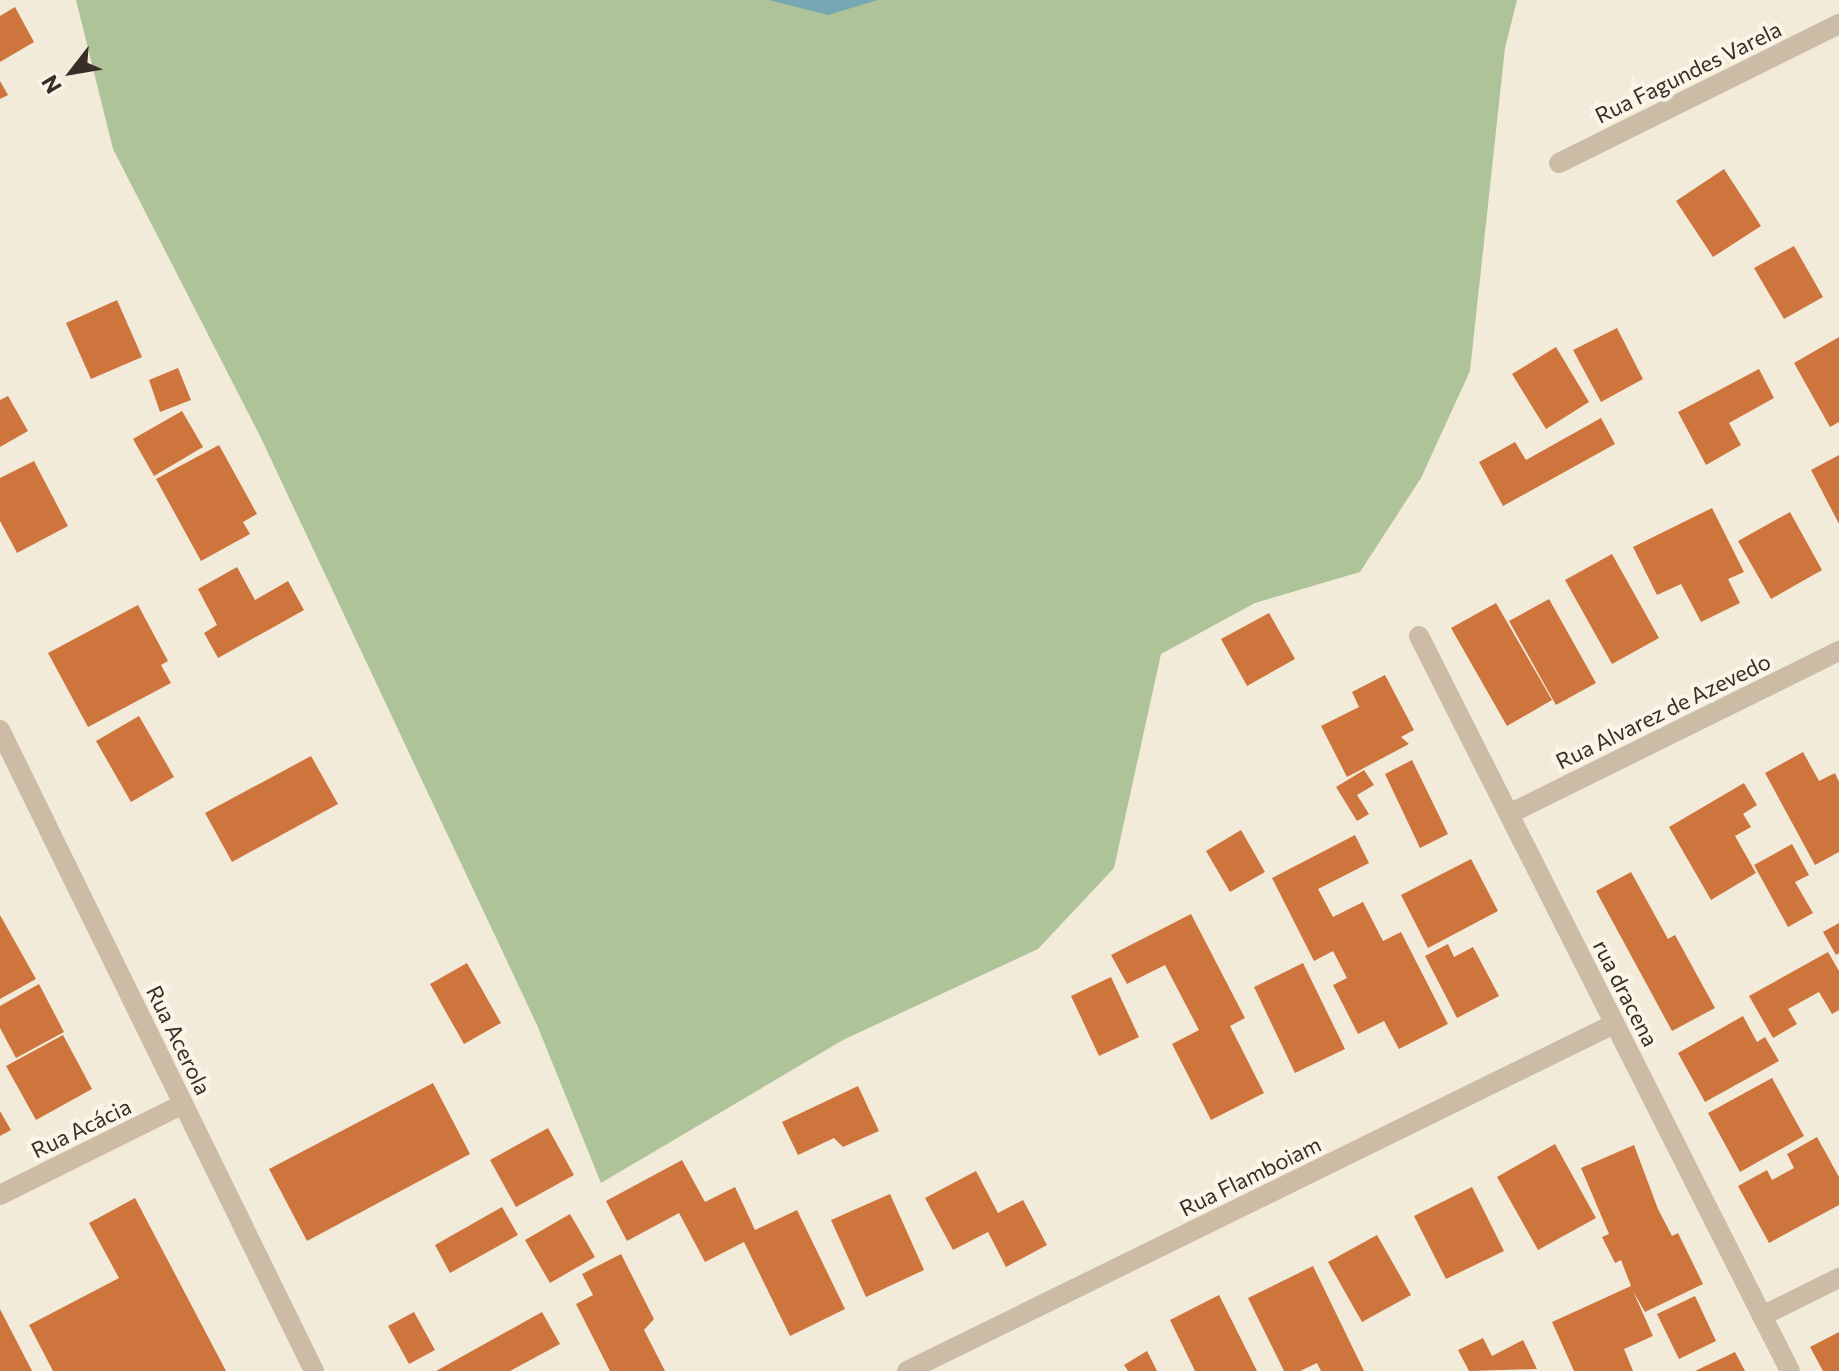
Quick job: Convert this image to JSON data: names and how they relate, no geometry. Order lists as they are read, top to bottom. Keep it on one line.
{"streets":{"street":["Rua Fagundes Varela","Rua Alvarez de Azevedo","rua dracena","Rua Acerola","Rua Acácia","Rua Flamboiam"]},"crossings":[["Rua Alvarez de Azevedo","rua dracena"],["rua dracena","Rua Flamboiam"],["Rua Acerola","Rua Acácia"]],"north":"bottom left"}
